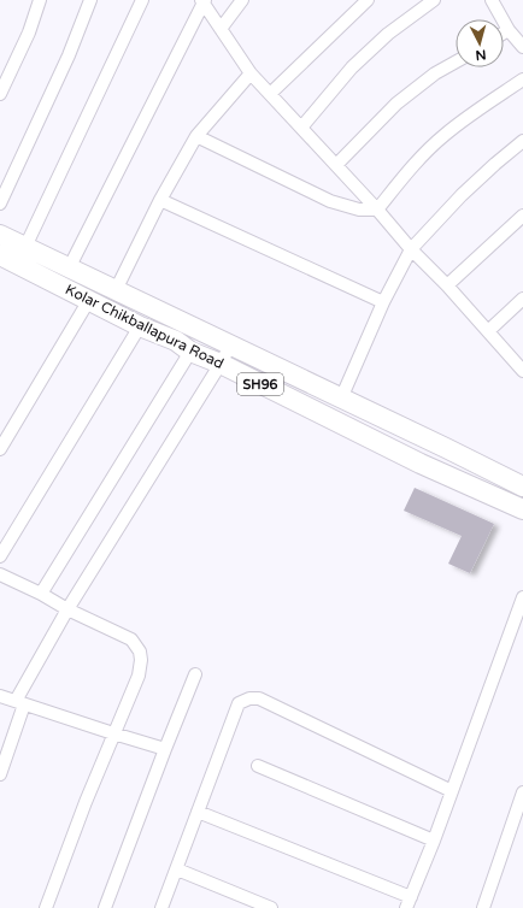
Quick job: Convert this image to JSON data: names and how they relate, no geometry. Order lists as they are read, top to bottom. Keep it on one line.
{"streets":{"main road":["Kolar Chikballapura Road","SH96"]},"north":"bottom"}
